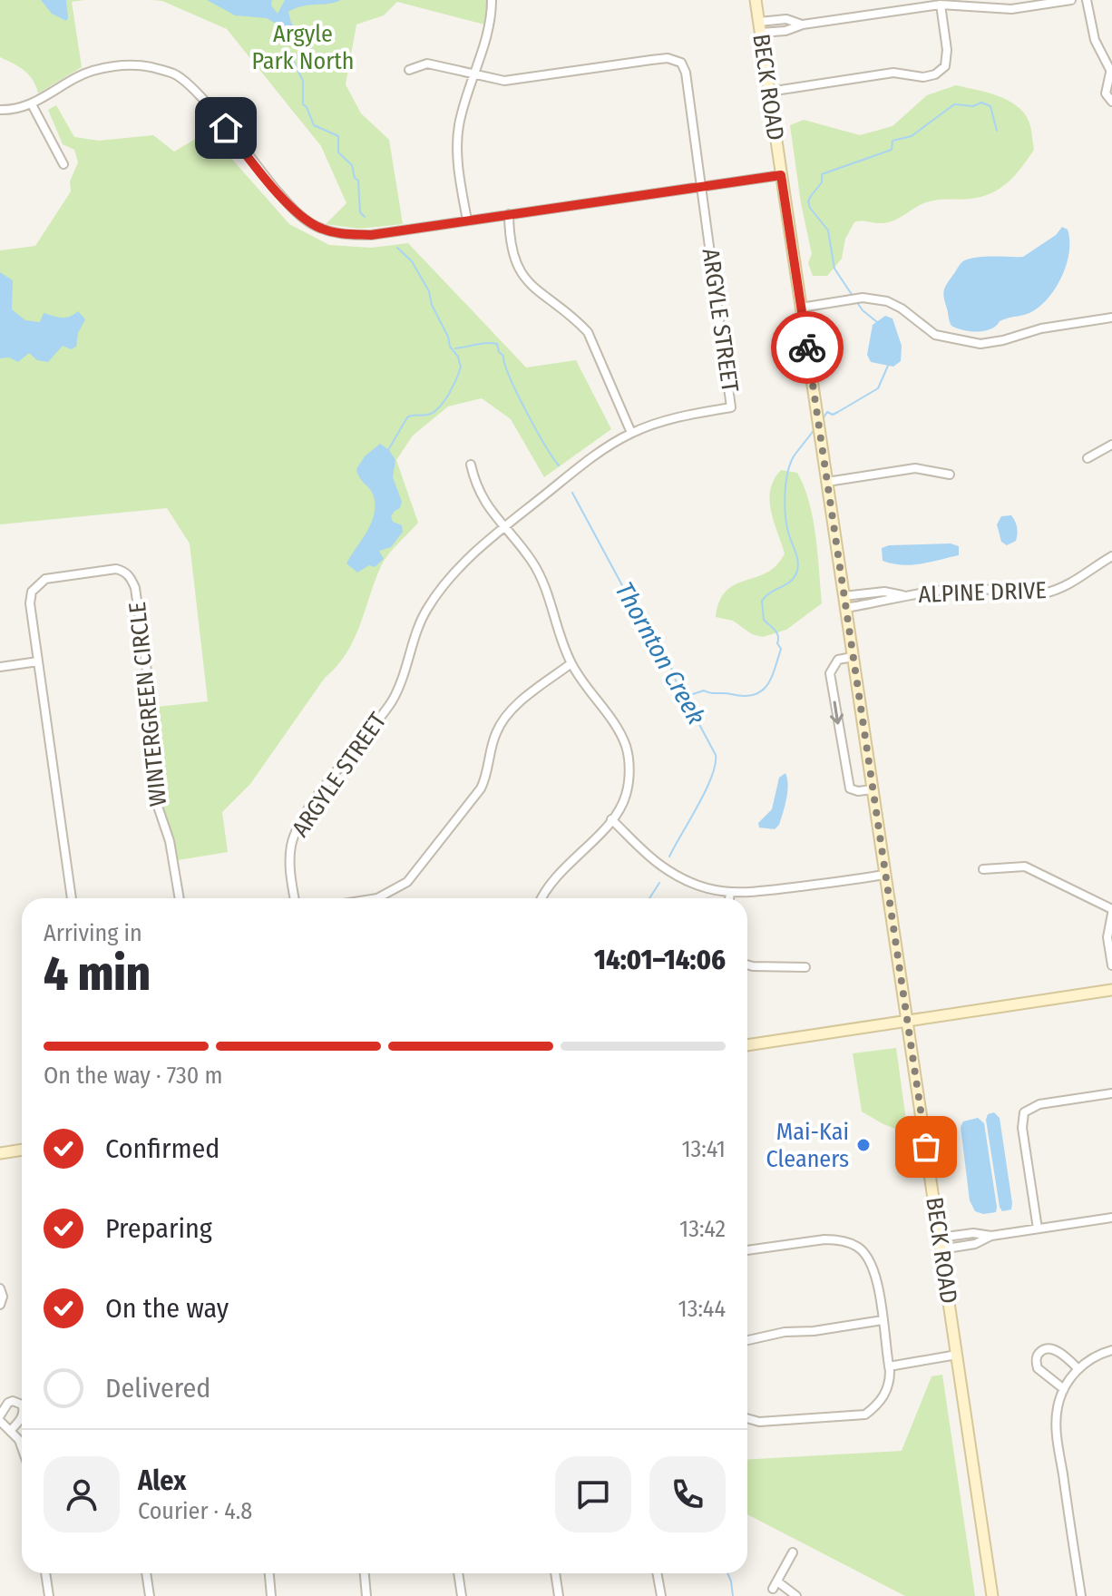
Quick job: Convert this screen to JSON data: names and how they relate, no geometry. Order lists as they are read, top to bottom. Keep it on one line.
{"streets":{"main road":["BECK ROAD"],"street":["ARGYLE STREET","ALPINE DRIVE","WINTERGREEN CIRCLE"]},"crossings":[["BECK ROAD","ALPINE DRIVE"]],"water":["Thornton Creek"],"parks":["Argyle Park North"],"places":["Mai-Kai Cleaners"],"page":{"heading":["4 min","Arriving in","14:01–14:06"],"panel":["Alex","Courier · 4.8"],"bar":"On the way · 730 m","list":[["Confirmed","13:41"],["Preparing","13:42"],["On the way","13:44"],"Delivered"]}}
